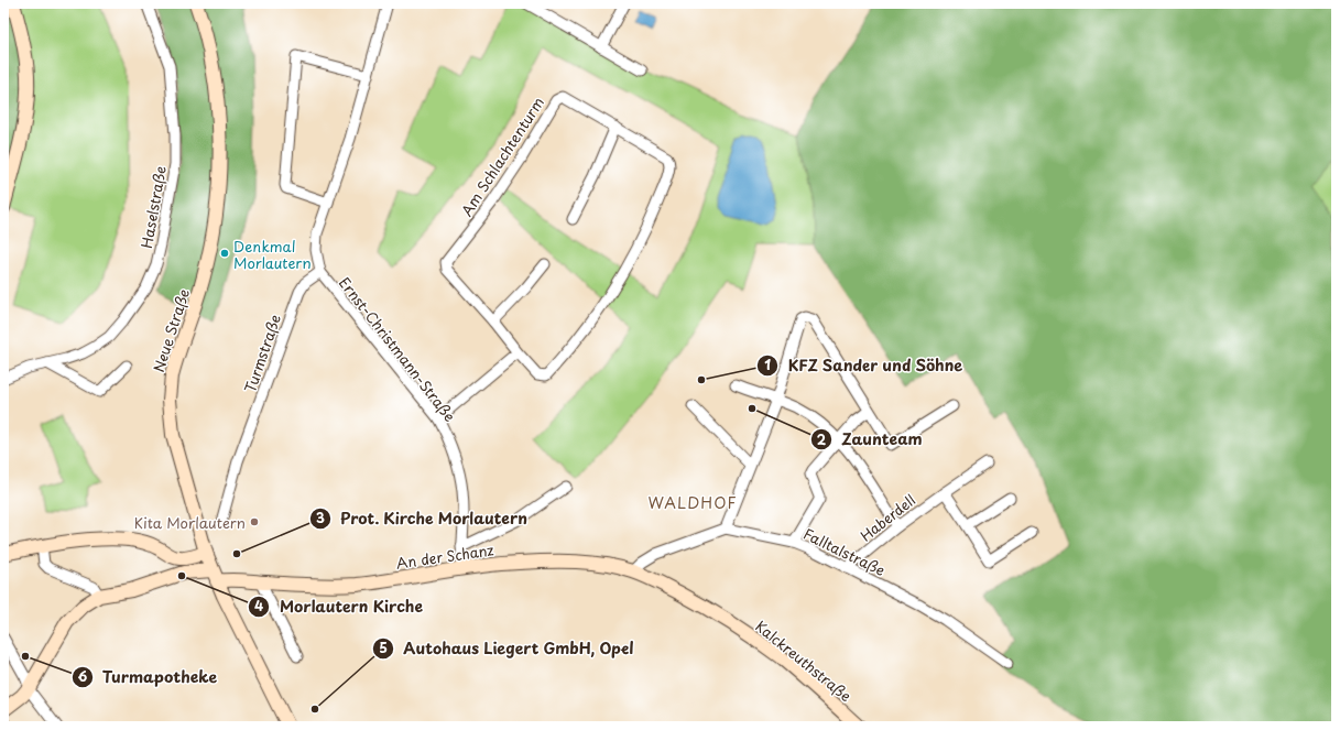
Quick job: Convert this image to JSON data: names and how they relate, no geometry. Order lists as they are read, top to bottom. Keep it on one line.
{"streets":{"street":["Am Schlachtenturm","Haselstraße","Neue Straße","Ernst-Christmann-Straße","Turmstraße","Haberdell","Falltalstraße","An der Schanz","Kalckreuthstraße"]},"crossings":[["Neue Straße","An der Schanz"],["Ernst-Christmann-Straße","Turmstraße"],["Ernst-Christmann-Straße","An der Schanz"],["Haberdell","Falltalstraße"],["An der Schanz","Kalckreuthstraße"]],"districts":["WALDHOF"],"places":["Denkmal Morlautern","KFZ Sander und Söhne","Zaunteam","Kita Morlautern","Prot. Kirche Morlautern","Morlautern Kirche","Turmapotheke","Autohaus Liegert GmbH, Opel"]}
